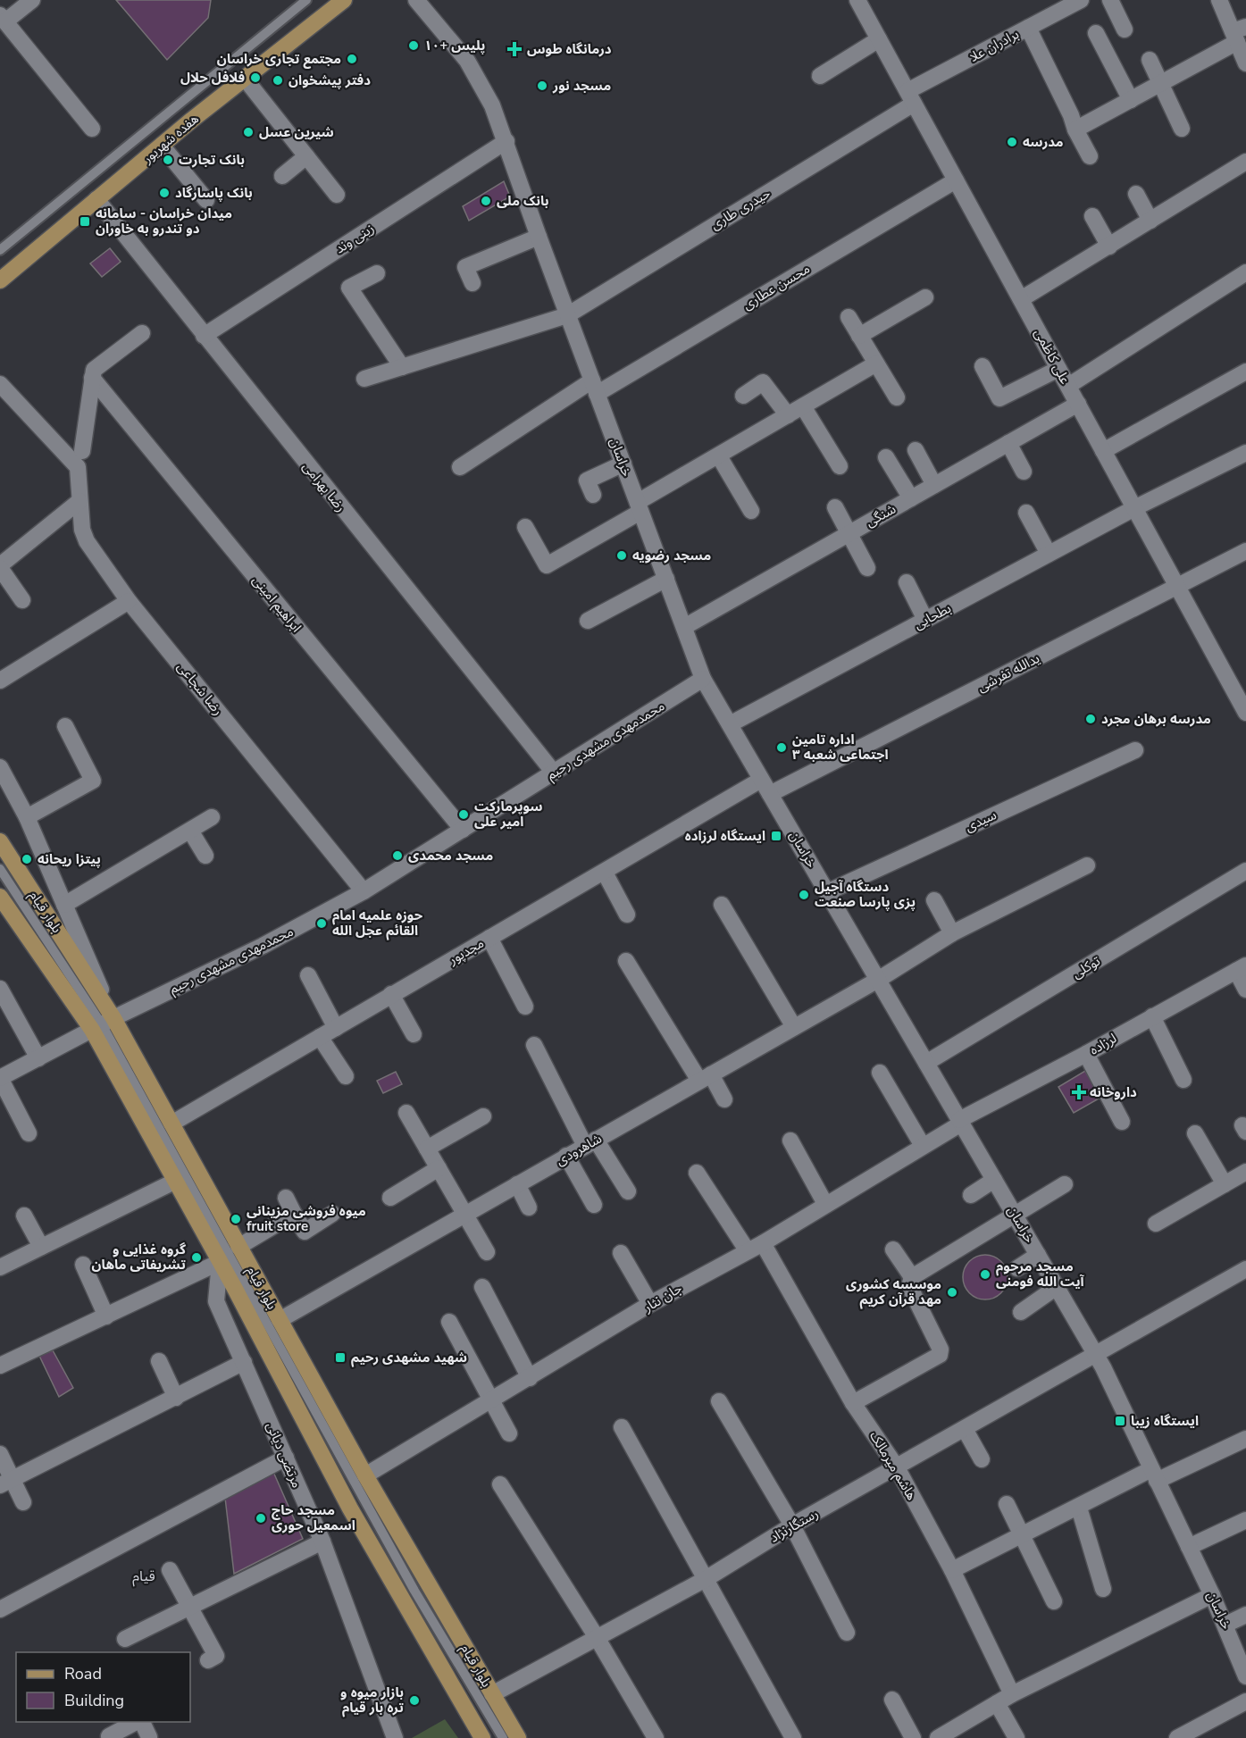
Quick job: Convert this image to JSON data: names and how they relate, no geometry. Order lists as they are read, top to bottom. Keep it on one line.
{"streets":{"main road":["هفده شهریور","بلوار قیام"],"street":["برادران علا","حیدری طاری","زینی وند","محسن عطاری","علی کاظمی","خراسان","رضا بهرامی","شنگی","ابراهیم امینی","بطحایی","یدالله تفرشی","رضا شجاعی","محمدمهدی مشهدی رحیم","سیدی","مجدپور","توکلی","لرزاده","شاهرودی","جان نثار","مرتضی دیانی","هاشم میرمالک","رستگارنژاد"]},"crossings":[["برادران علا","حیدری طاری"],["برادران علا","علی کاظمی"],["هفده شهریور","رضا بهرامی"],["حیدری طاری","علی کاظمی"],["حیدری طاری","خراسان"],["زینی وند","خراسان"],["زینی وند","رضا بهرامی"],["محسن عطاری","علی کاظمی"],["محسن عطاری","خراسان"],["علی کاظمی","شنگی"],["علی کاظمی","بطحایی"],["علی کاظمی","یدالله تفرشی"],["خراسان","شنگی"],["خراسان","بطحایی"],["خراسان","یدالله تفرشی"],["خراسان","محمدمهدی مشهدی رحیم"],["خراسان","سیدی"],["خراسان","مجدپور"],["خراسان","توکلی"],["خراسان","لرزاده"],["خراسان","شاهرودی"],["خراسان","جان نثار"],["خراسان","رستگارنژاد"],["رضا بهرامی","محمدمهدی مشهدی رحیم"],["ابراهیم امینی","محمدمهدی مشهدی رحیم"],["یدالله تفرشی","مجدپور"],["رضا شجاعی","محمدمهدی مشهدی رحیم"],["محمدمهدی مشهدی رحیم","بلوار قیام"],["بلوار قیام","مجدپور"],["بلوار قیام","شاهرودی"],["بلوار قیام","جان نثار"],["بلوار قیام","مرتضی دیانی"],["بلوار قیام","رستگارنژاد"],["لرزاده","جان نثار"],["جان نثار","هاشم میرمالک"],["هاشم میرمالک","رستگارنژاد"]],"districts":["قیام"],"places":{"other":["پلیس +۱۰","مجتمع تجاری خراسان","فلافل حلال","دفتر پیشخوان","مسجد نور","شیرین عسل","مدرسه","بانک تجارت","بانک پاسارگاد","بانک ملی","مسجد رضویه","مدرسه برهان مجرد","اداره تامین اجتماعی شعبه ۳","سوپرمارکت امیر علی","مسجد محمدی","پیتزا ریحانه","دستگاه آجیل پزی پارسا صنعت","حوزه علمیه امام القائم عجل الله","میوه فروشی مزینانی fruit store","گروه غذایی و تشریفاتی ماهان","مسجد مرحوم آیت الله فومنی","موسسه کشوری مهد قرآن کریم","مسجد حاج اسمعیل حوری","بازار میوه و تره بار قیام"],"health":["درمانگاه طوس","داروخانه"],"transit":["میدان خراسان - سامانه دو تندرو به خاوران","ایستگاه لرزاده","شهید مشهدی رحیم","ایستگاه زیبا"]},"legend":["Road","Building"]}
